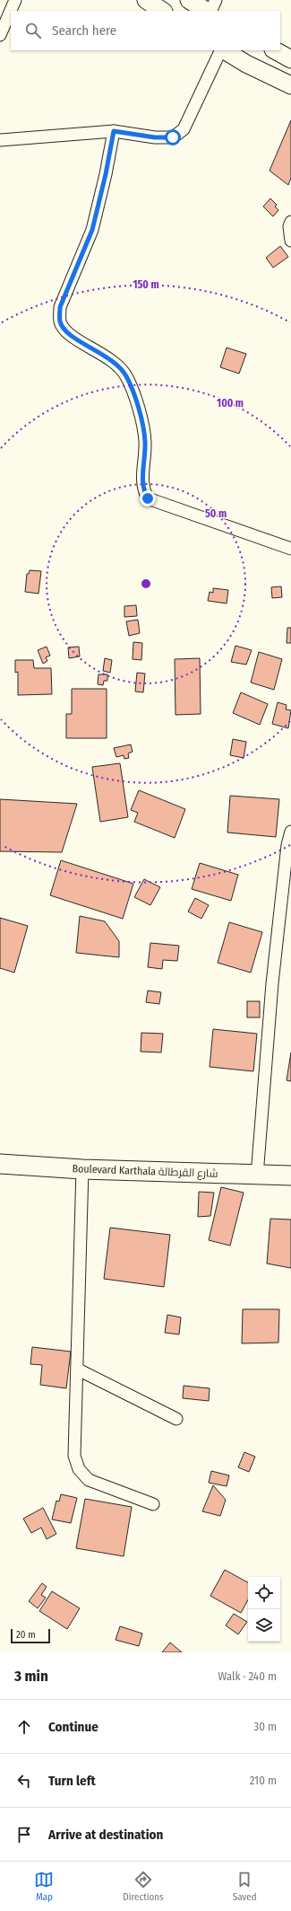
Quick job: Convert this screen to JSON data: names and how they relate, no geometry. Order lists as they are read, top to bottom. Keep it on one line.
{"streets":{"main road":["Boulevard Karthala شارع القرطالة"]},"scale_bar":"20 m","page":{"search":"Search here","scale":"20 m","heading":["3 min","Walk · 240 m"],"list":[["Continue","30 m"],["Turn left","210 m"],"Arrive at destination"],"nav":["Map","Directions","Saved"]},"rings":["150 m","100 m","50 m"]}
